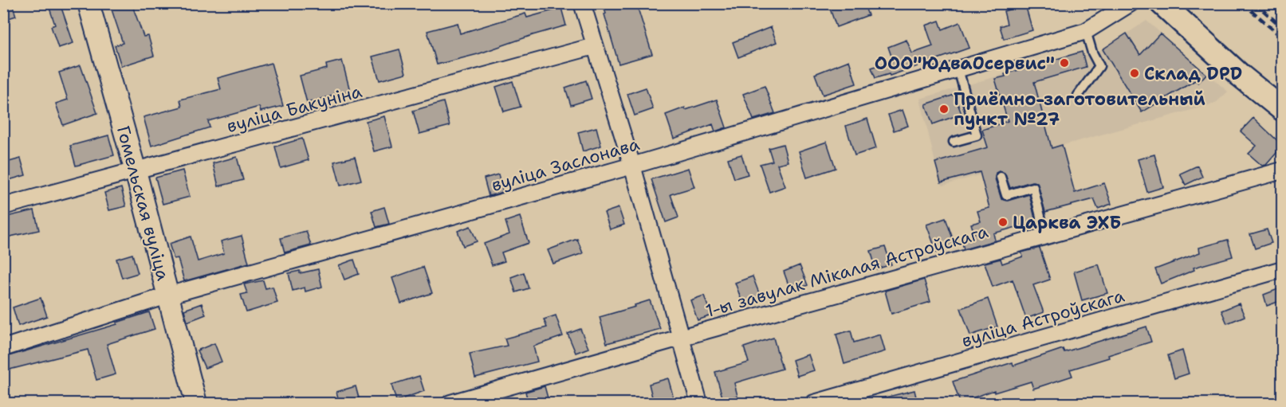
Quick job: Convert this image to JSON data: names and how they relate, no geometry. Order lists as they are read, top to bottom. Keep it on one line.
{"streets":{"street":["вуліца Бакуніна","вуліца Заслонава","Гомельская вуліца","1-ы завулак Мікалая Астроўскага","вуліца Астроўскага"]},"crossings":[["вуліца Бакуніна","Гомельская вуліца"],["вуліца Заслонава","Гомельская вуліца"]],"places":["ООО\"Юдва0сервис\"","Склад DPD","Приёмно-заготовительный пункт №27","Царква ЭХБ"]}
